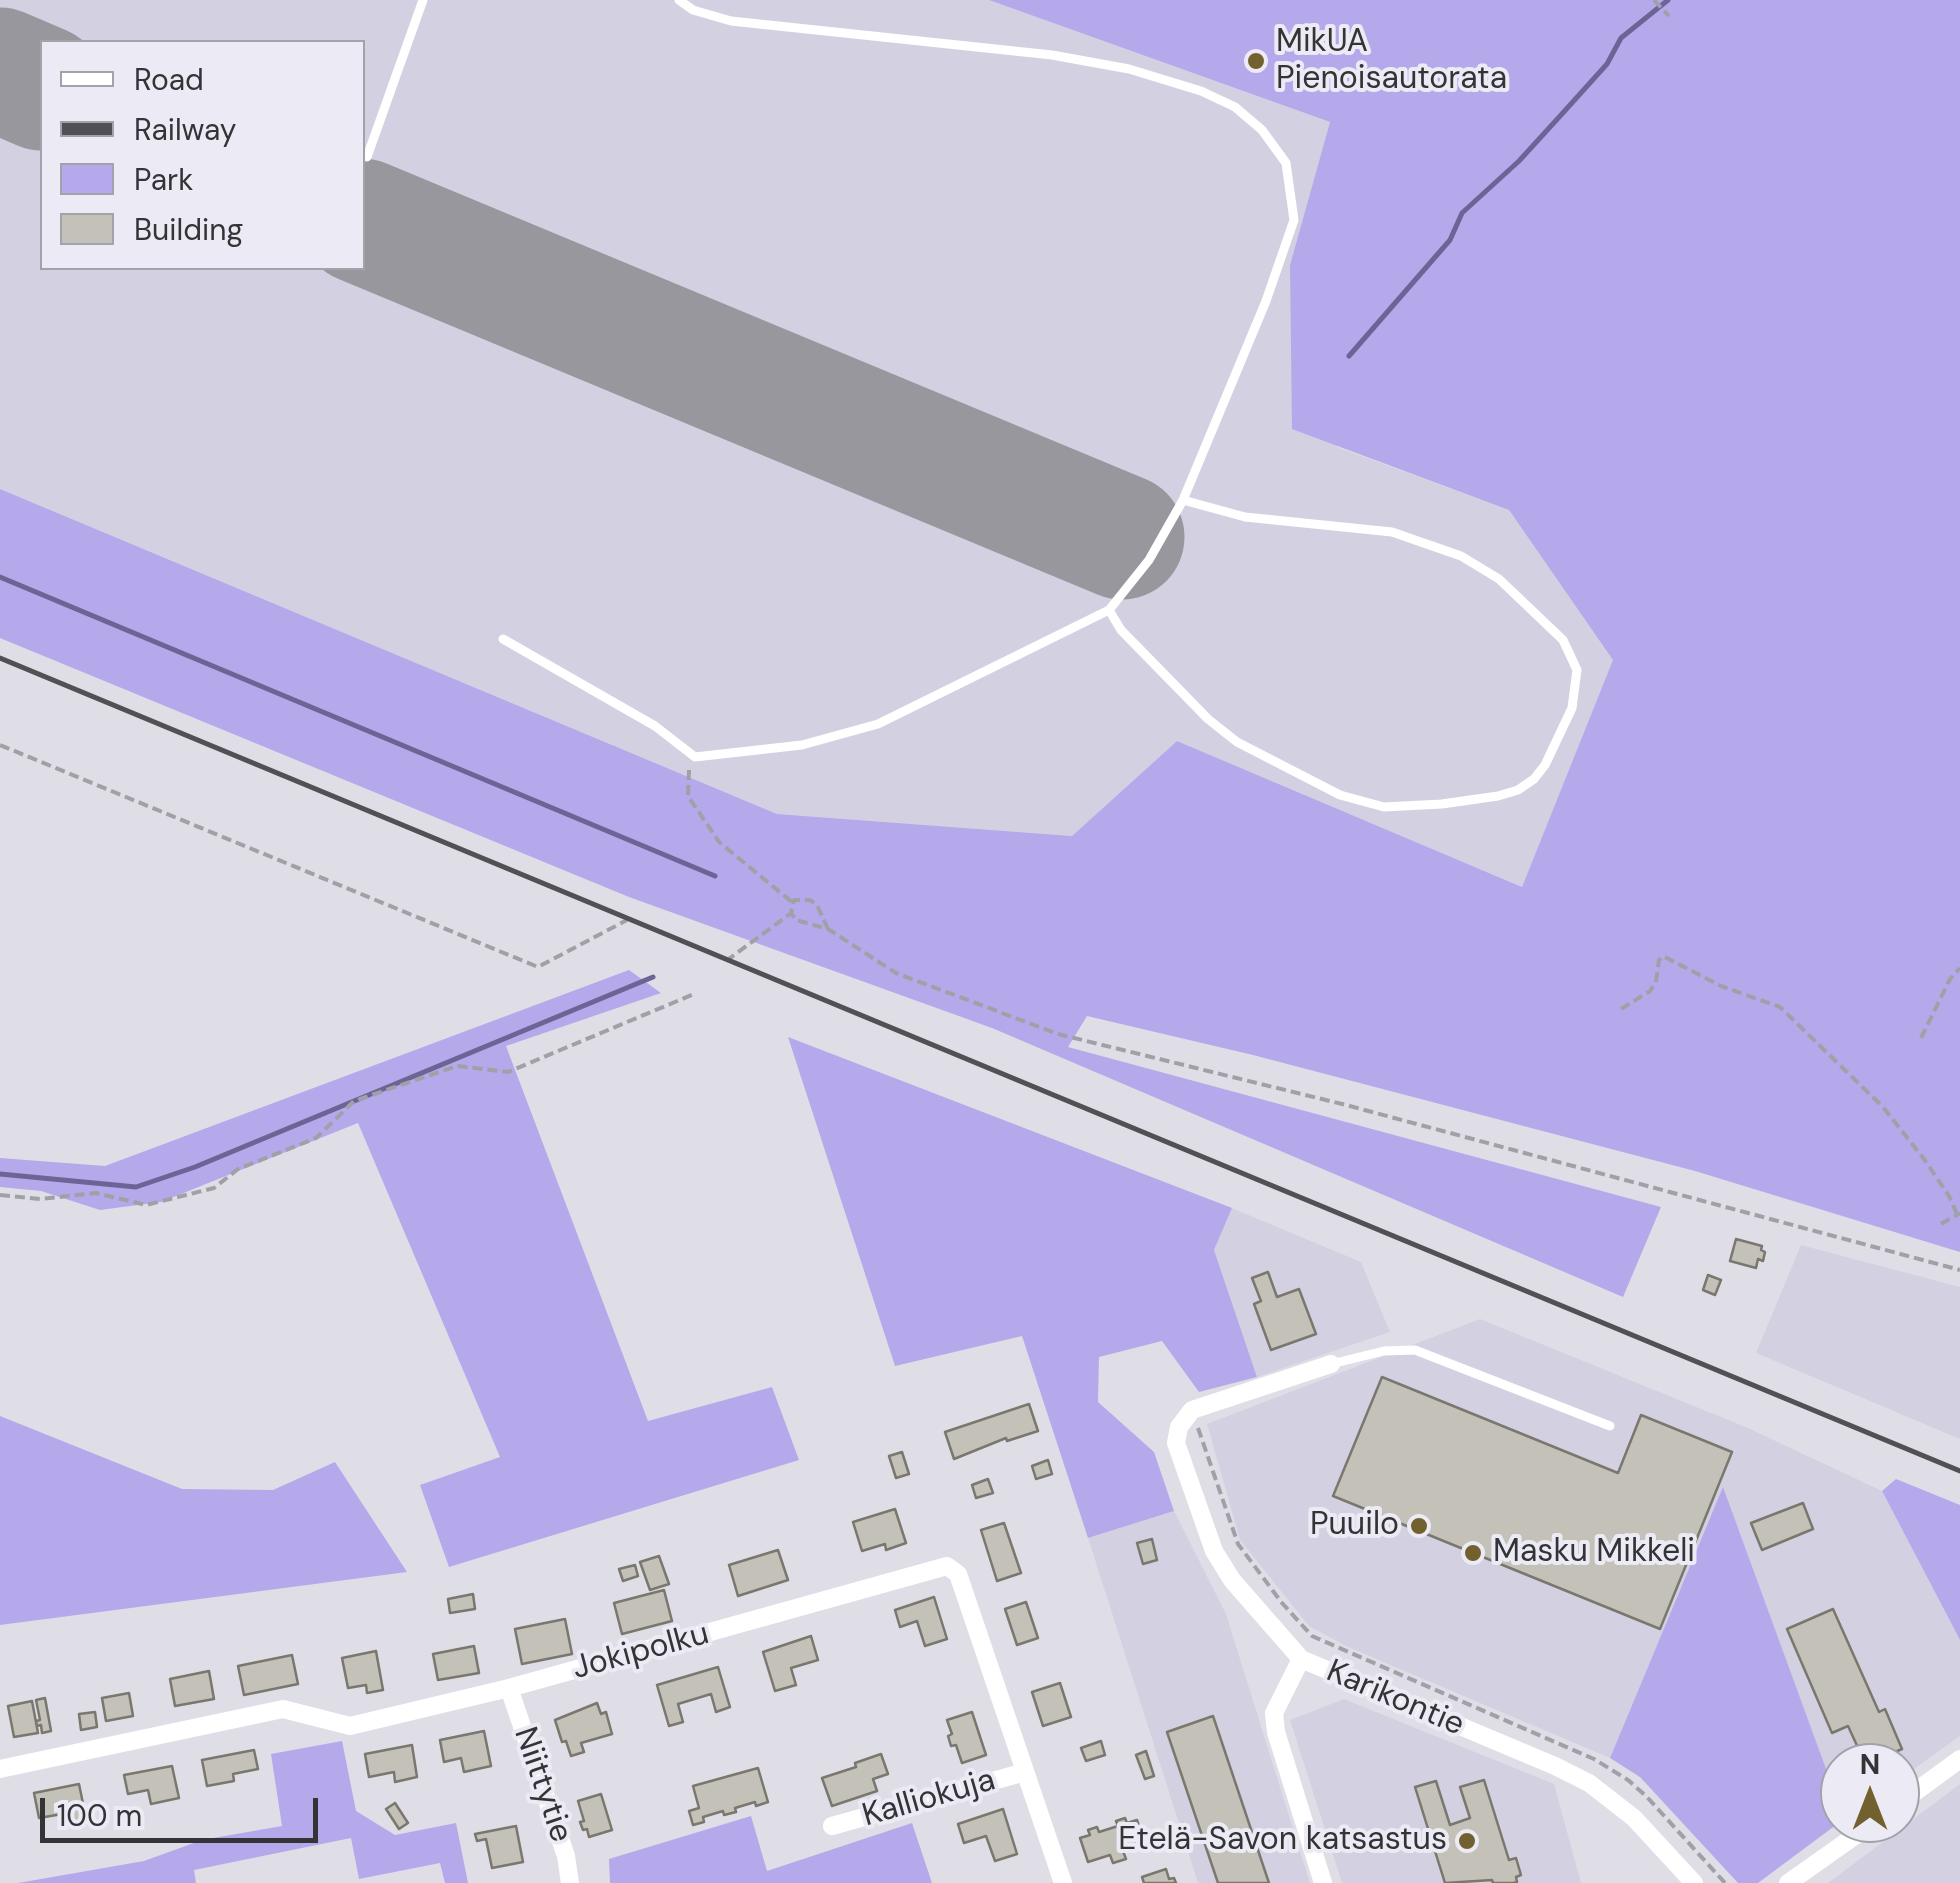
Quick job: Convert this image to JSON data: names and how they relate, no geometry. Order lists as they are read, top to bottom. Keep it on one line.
{"streets":{"street":["Jokipolku","Karikontie","Niittytie","Kalliokuja"]},"crossings":[["Jokipolku","Niittytie"],["Jokipolku","Kalliokuja"]],"places":["MikUA Pienoisautorata","Puuilo","Masku Mikkeli","Etelä-Savon katsastus"],"legend":["Road","Railway","Park","Building"],"scale_bar":"100 m","north":"top"}
